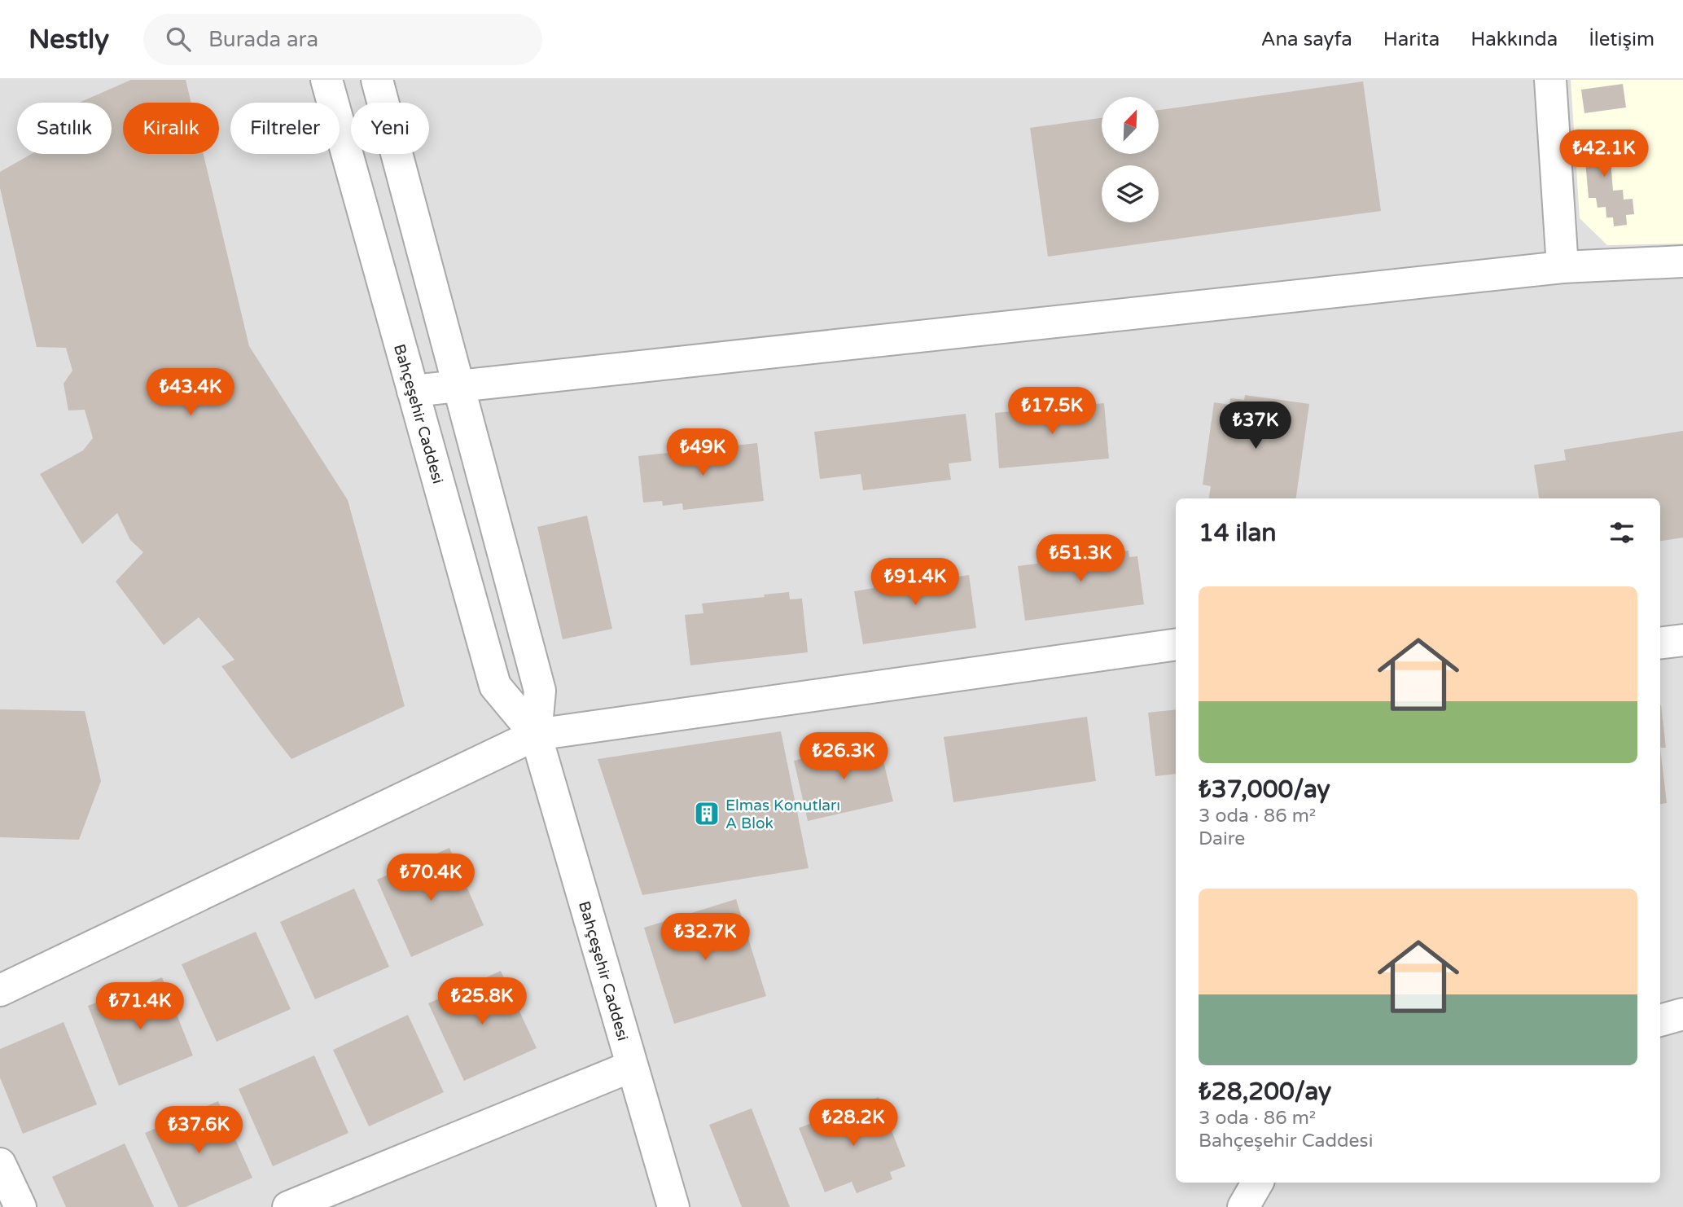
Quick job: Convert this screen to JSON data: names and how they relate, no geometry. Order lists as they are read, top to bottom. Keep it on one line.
{"streets":{"street":["Bahçeşehir Caddesi"]},"places":{"building":["Elmas Konutları A Blok"]},"north":"top right","page":{"header":"Nestly","search":"Burada ara","nav":["Ana sayfa","Harita","Hakkında","İletişim"],"chip":["Satılık","Kiralık","Filtreler","Yeni"],"price":["₺42.1K","₺43.4K","₺17.5K","₺37K","₺49K","₺51.3K","₺91.4K","₺26.3K","₺70.4K","₺32.7K","₺25.8K","₺71.4K","₺28.2K","₺37.6K"],"heading":"14 ilan","list":[{"name":"₺37,000/ay","note":"3 oda · 86 m² · Daire"},{"name":"₺28,200/ay","note":"3 oda · 86 m² · Bahçeşehir Caddesi"}]}}
